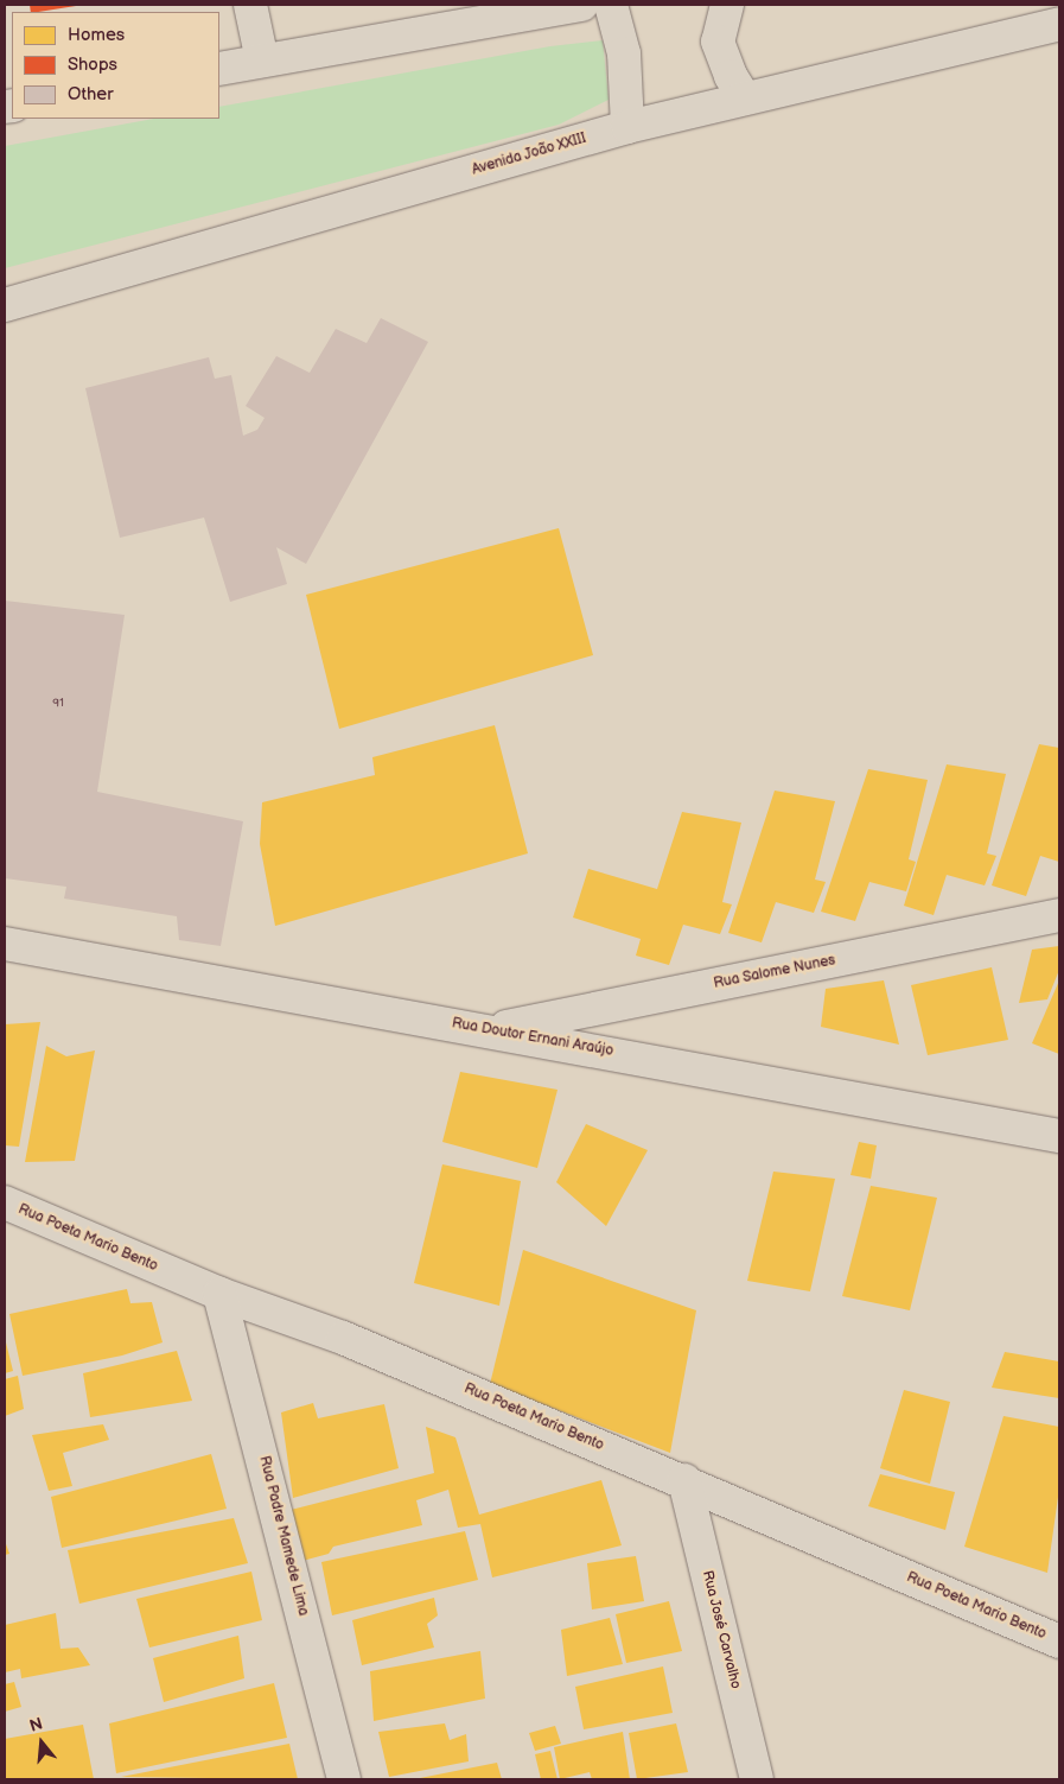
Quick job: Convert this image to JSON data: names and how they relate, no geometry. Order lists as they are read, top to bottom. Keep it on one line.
{"streets":{"street":["Avenida João XXIII","Rua Salome Nunes","Rua Doutor Ernani Araújo","Rua Poeta Mario Bento","Rua Padre Mamede Lima","Rua José Carvalho"]},"crossings":[["Rua Salome Nunes","Rua Doutor Ernani Araújo"],["Rua Poeta Mario Bento","Rua Padre Mamede Lima"],["Rua Poeta Mario Bento","Rua José Carvalho"]],"house_numbers":["91"],"legend":["Homes","Shops","Other"],"north":"top"}
